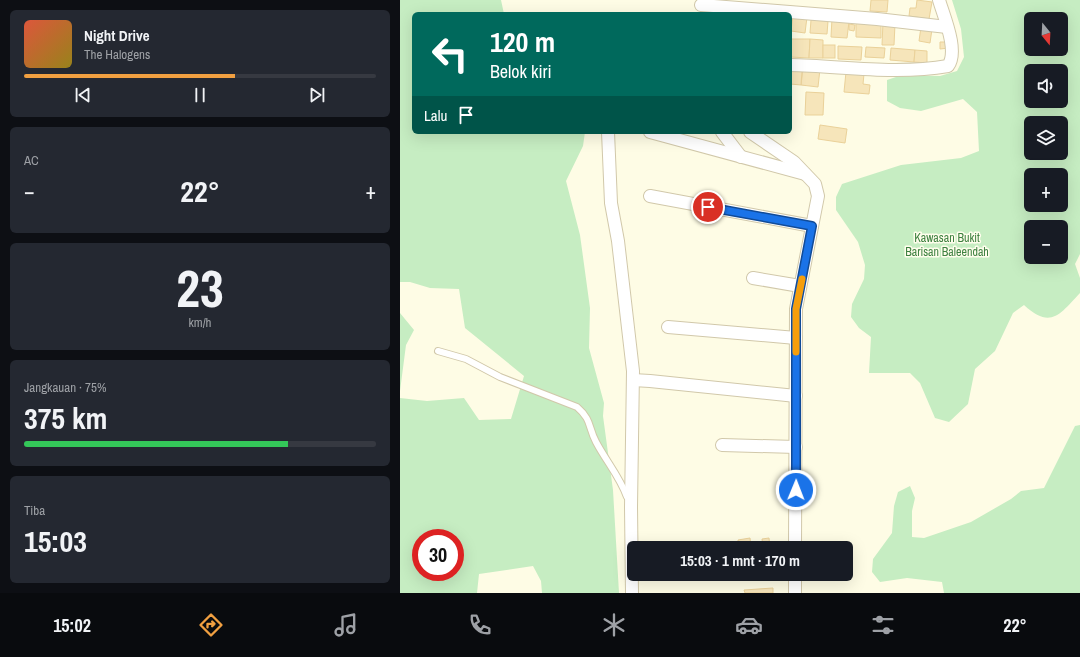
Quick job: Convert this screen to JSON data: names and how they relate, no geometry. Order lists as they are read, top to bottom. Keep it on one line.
{"parks":["Kawasan Bukit Barisan Baleendah"],"north":"bottom","page":{"map_buttons":["+","−"],"turn":["120 m","Belok kiri"],"song":["Night Drive","The Halogens"],"then":"Lalu","tile":["AC",["23","km/h"],["Jangkauan · 75%","375 km"],["Tiba","15:03"]],"heat":["−","22°","+"],"limit":"30","trip":"15:03 · 1 mnt · 170 m","tabs":["15:02","22°"]}}
